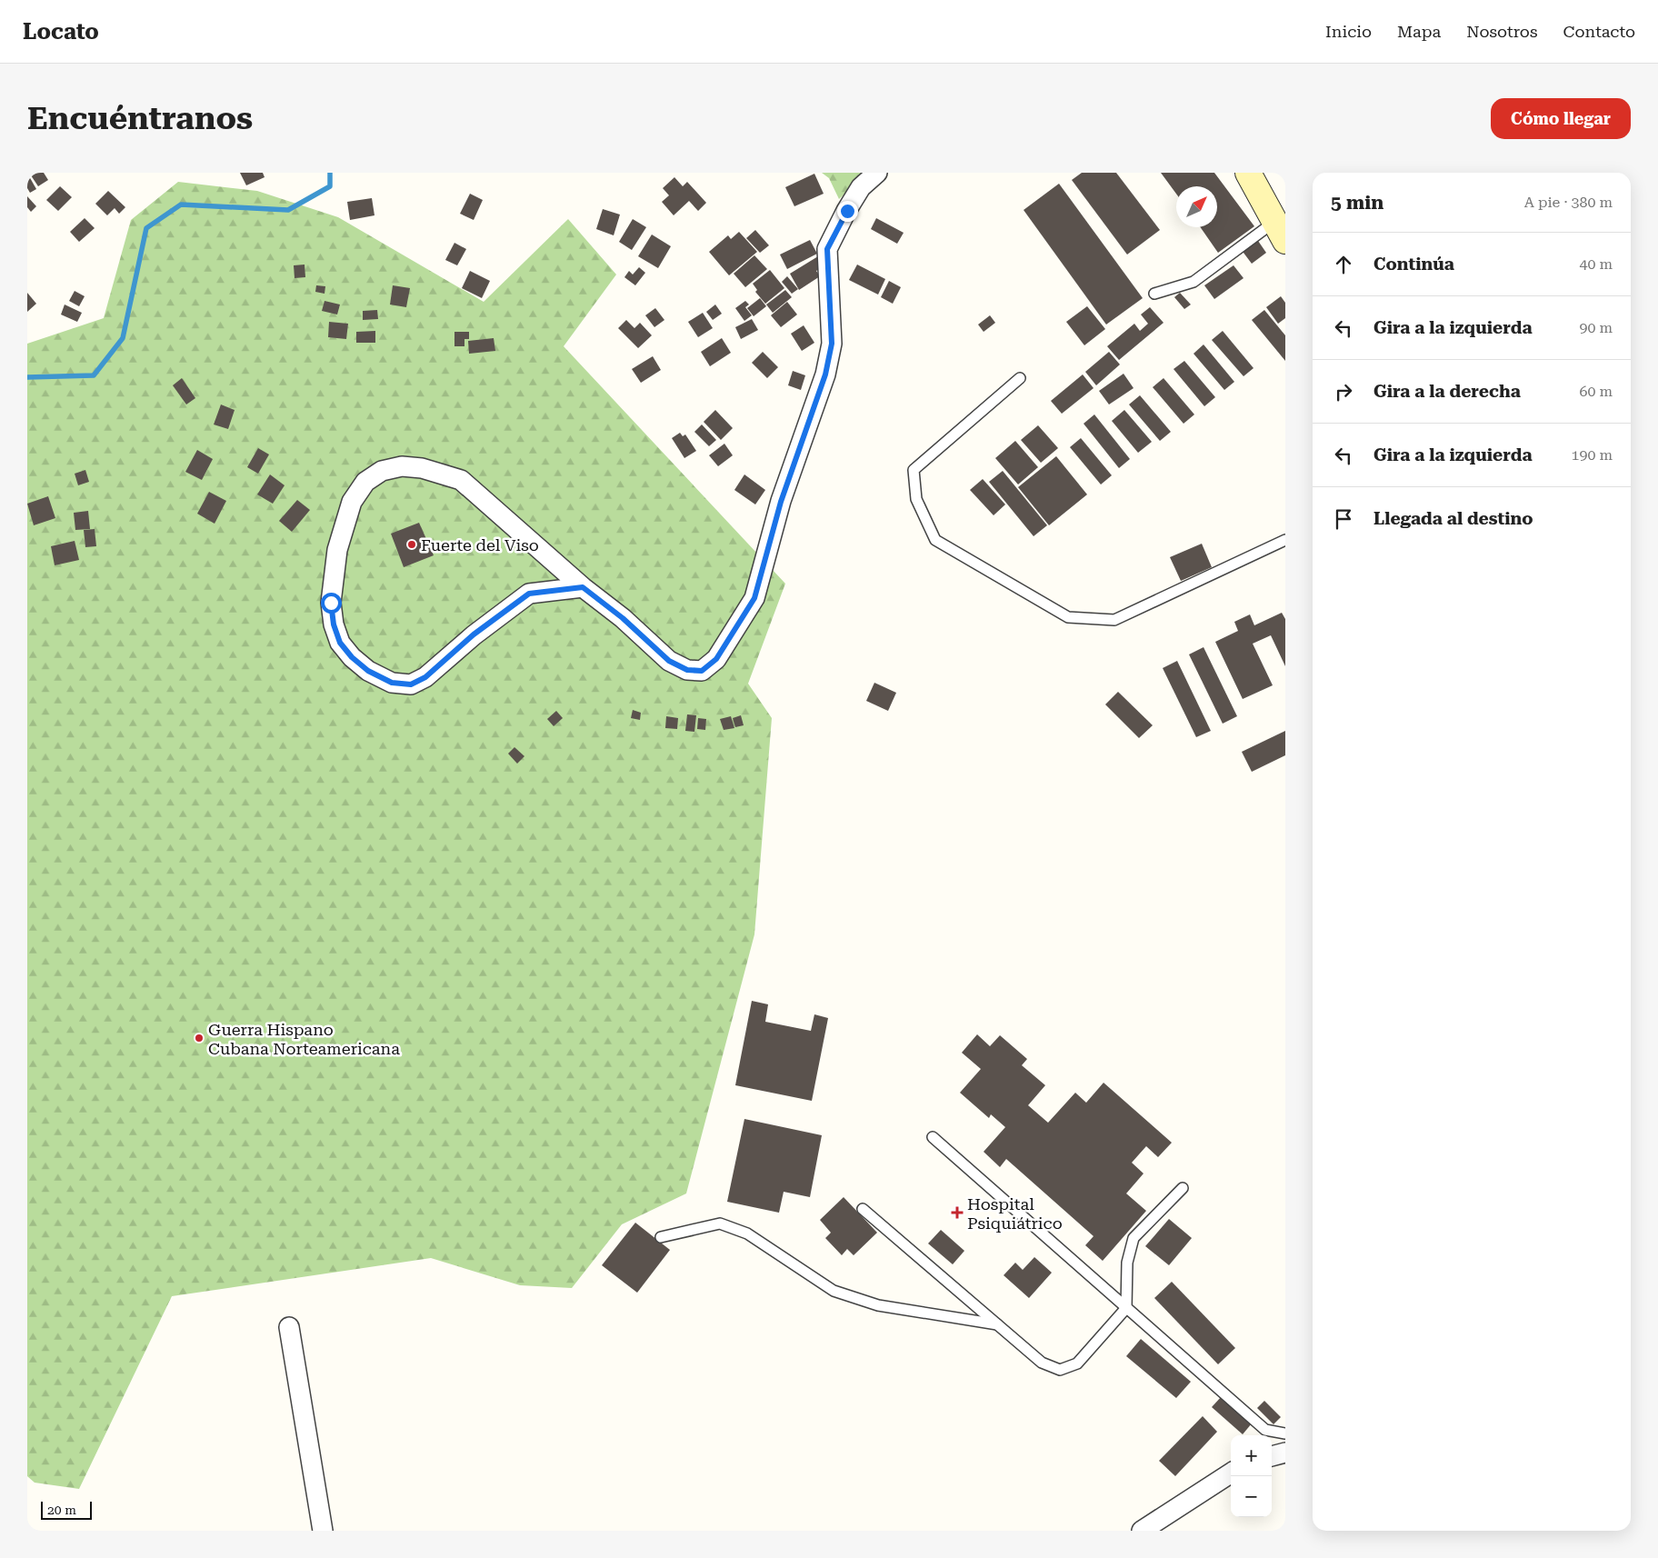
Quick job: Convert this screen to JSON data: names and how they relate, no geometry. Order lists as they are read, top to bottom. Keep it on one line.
{"places":{"other":["Fuerte del Viso","Guerra Hispano Cubana Norteamericana"],"health":["Hospital Psiquiátrico"]},"scale_bar":"20 m","north":"top right","page":{"header":"Locato","nav":["Inicio","Mapa","Nosotros","Contacto"],"buttons":"Cómo llegar","title":"Encuéntranos","heading":["5 min","A pie · 380 m"],"list":[["Continúa","40 m"],["Gira a la izquierda","90 m"],["Gira a la derecha","60 m"],["Gira a la izquierda","190 m"],"Llegada al destino"],"map_buttons":["+","−"],"scale":"20 m"}}
